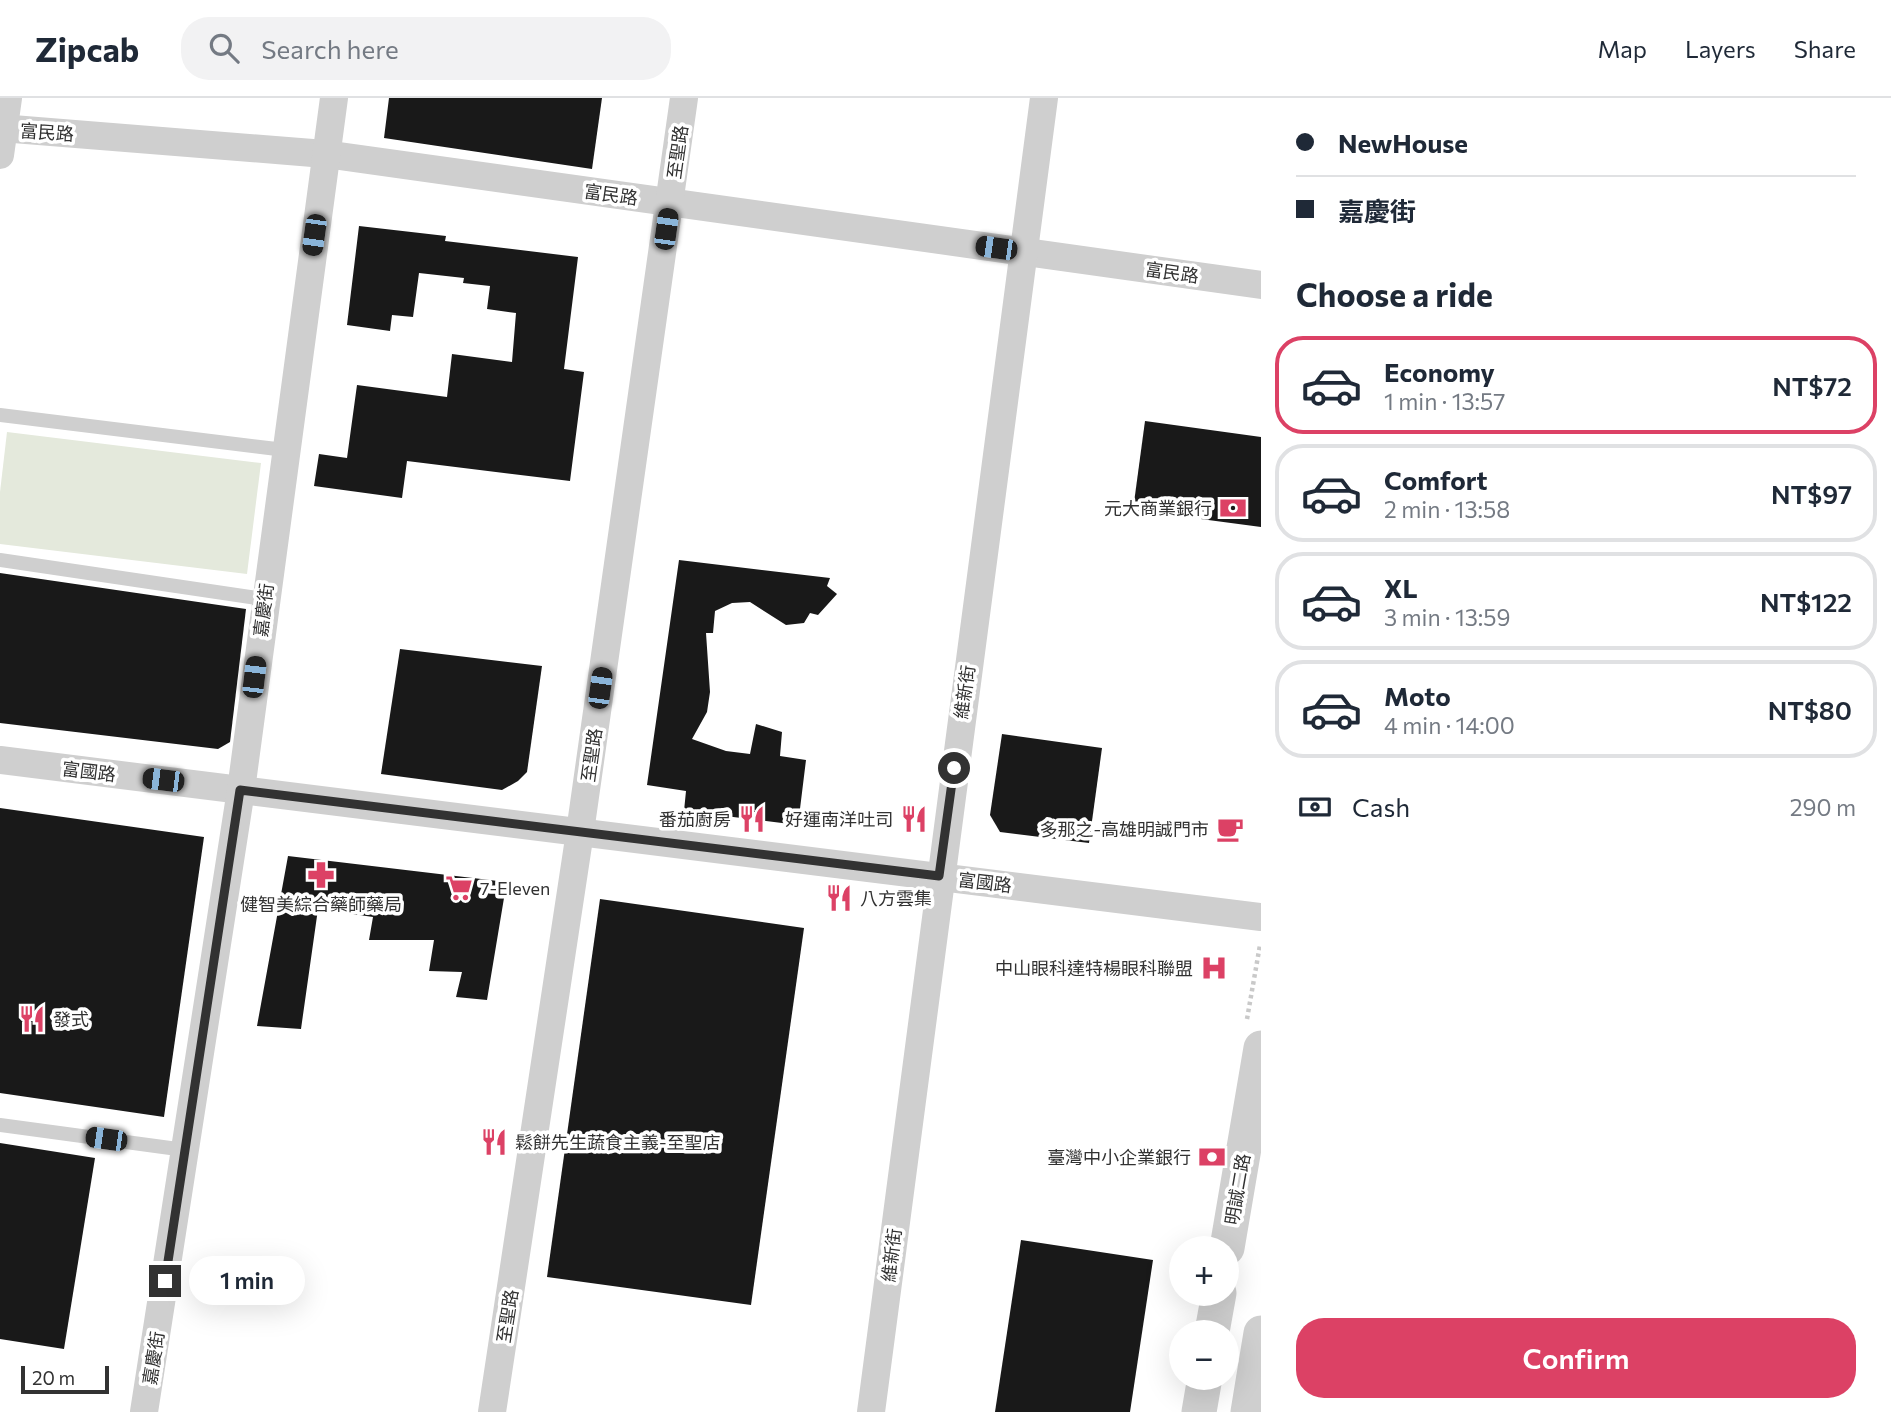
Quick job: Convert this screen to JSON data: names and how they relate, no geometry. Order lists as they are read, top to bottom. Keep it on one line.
{"streets":{"street":["富民路","至聖路","嘉慶街","維新街","富國路","明誠二路"]},"crossings":[["富民路","至聖路"],["富民路","嘉慶街"],["富民路","維新街"],["至聖路","富國路"],["嘉慶街","富國路"],["維新街","富國路"]],"places":{"bank":["元大商業銀行","臺灣中小企業銀行"],"restaurant":["番茄廚房","好運南洋吐司","八方雲集","發式","鬆餅先生蔬食主義-至聖店"],"cafe":["多那之-高雄明誠門市"],"pharmacy":["健智美綜合藥師藥局"],"supermarket":["7-Eleven"],"hospital":["中山眼科達特楊眼科聯盟"]},"scale_bar":"20 m","page":{"header":"Zipcab","search":"Search here","nav":["Map","Layers","Share"],"banner":["NewHouse","嘉慶街"],"heading":"Choose a ride","list":[{"name":"Economy","note":"1 min · 13:57","value":"NT$72"},{"name":"Comfort","note":"2 min · 13:58","value":"NT$97"},{"name":"XL","note":"3 min · 13:59","value":"NT$122"},{"name":"Moto","note":"4 min · 14:00","value":"NT$80"}],"pay":["Cash","290 m"],"map_buttons":["+","−"],"bubble":"1 min","buttons":"Confirm","scale":"20 m"}}
